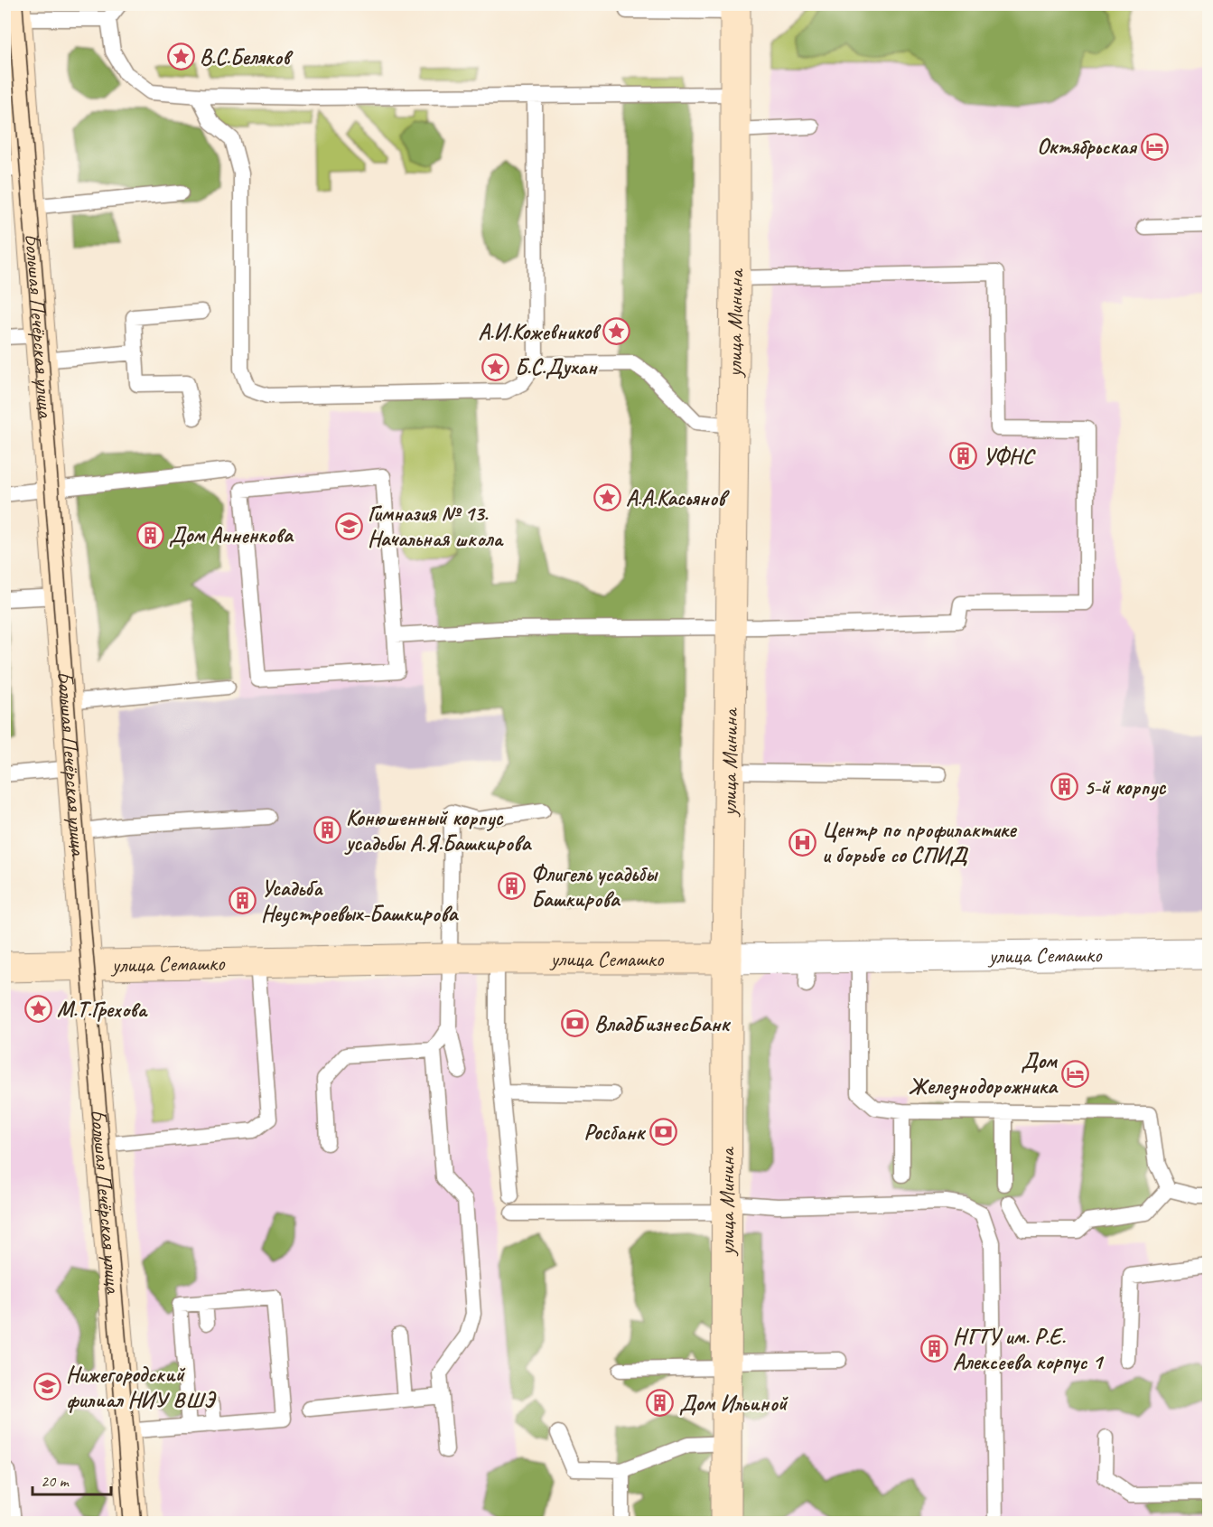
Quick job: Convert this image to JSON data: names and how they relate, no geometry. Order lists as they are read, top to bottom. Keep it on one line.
{"streets":{"street":["улица Минина","Большая Печёрская улица","улица Семашко"]},"crossings":[["улица Минина","улица Семашко"],["Большая Печёрская улица","улица Семашко"]],"places":{"place":["В.С.Беляков","А.И.Кожевников","Б.С.Духан","А.А.Касьянов","М.Т.Грехова"],"hotel":["Октябрьская","Дом Железнодорожника"],"building":["УФНС","Дом Анненкова","5-й корпус","Конюшенный корпус усадьбы А.Я.Башкирова","Флигель усадьбы Башкирова","Усадьба Неустроевых-Башкирова","НГТУ им. Р.Е. Алексеева корпус 1","Дом Ильиной"],"school or university":["Гимназия № 13. Начальная школа","Нижегородский филиал НИУ ВШЭ"],"hospital":["Центр по профилактике и борьбе со СПИД"],"bank":["ВладБизнесБанк","Росбанк"]},"scale_bar":"20 m"}
